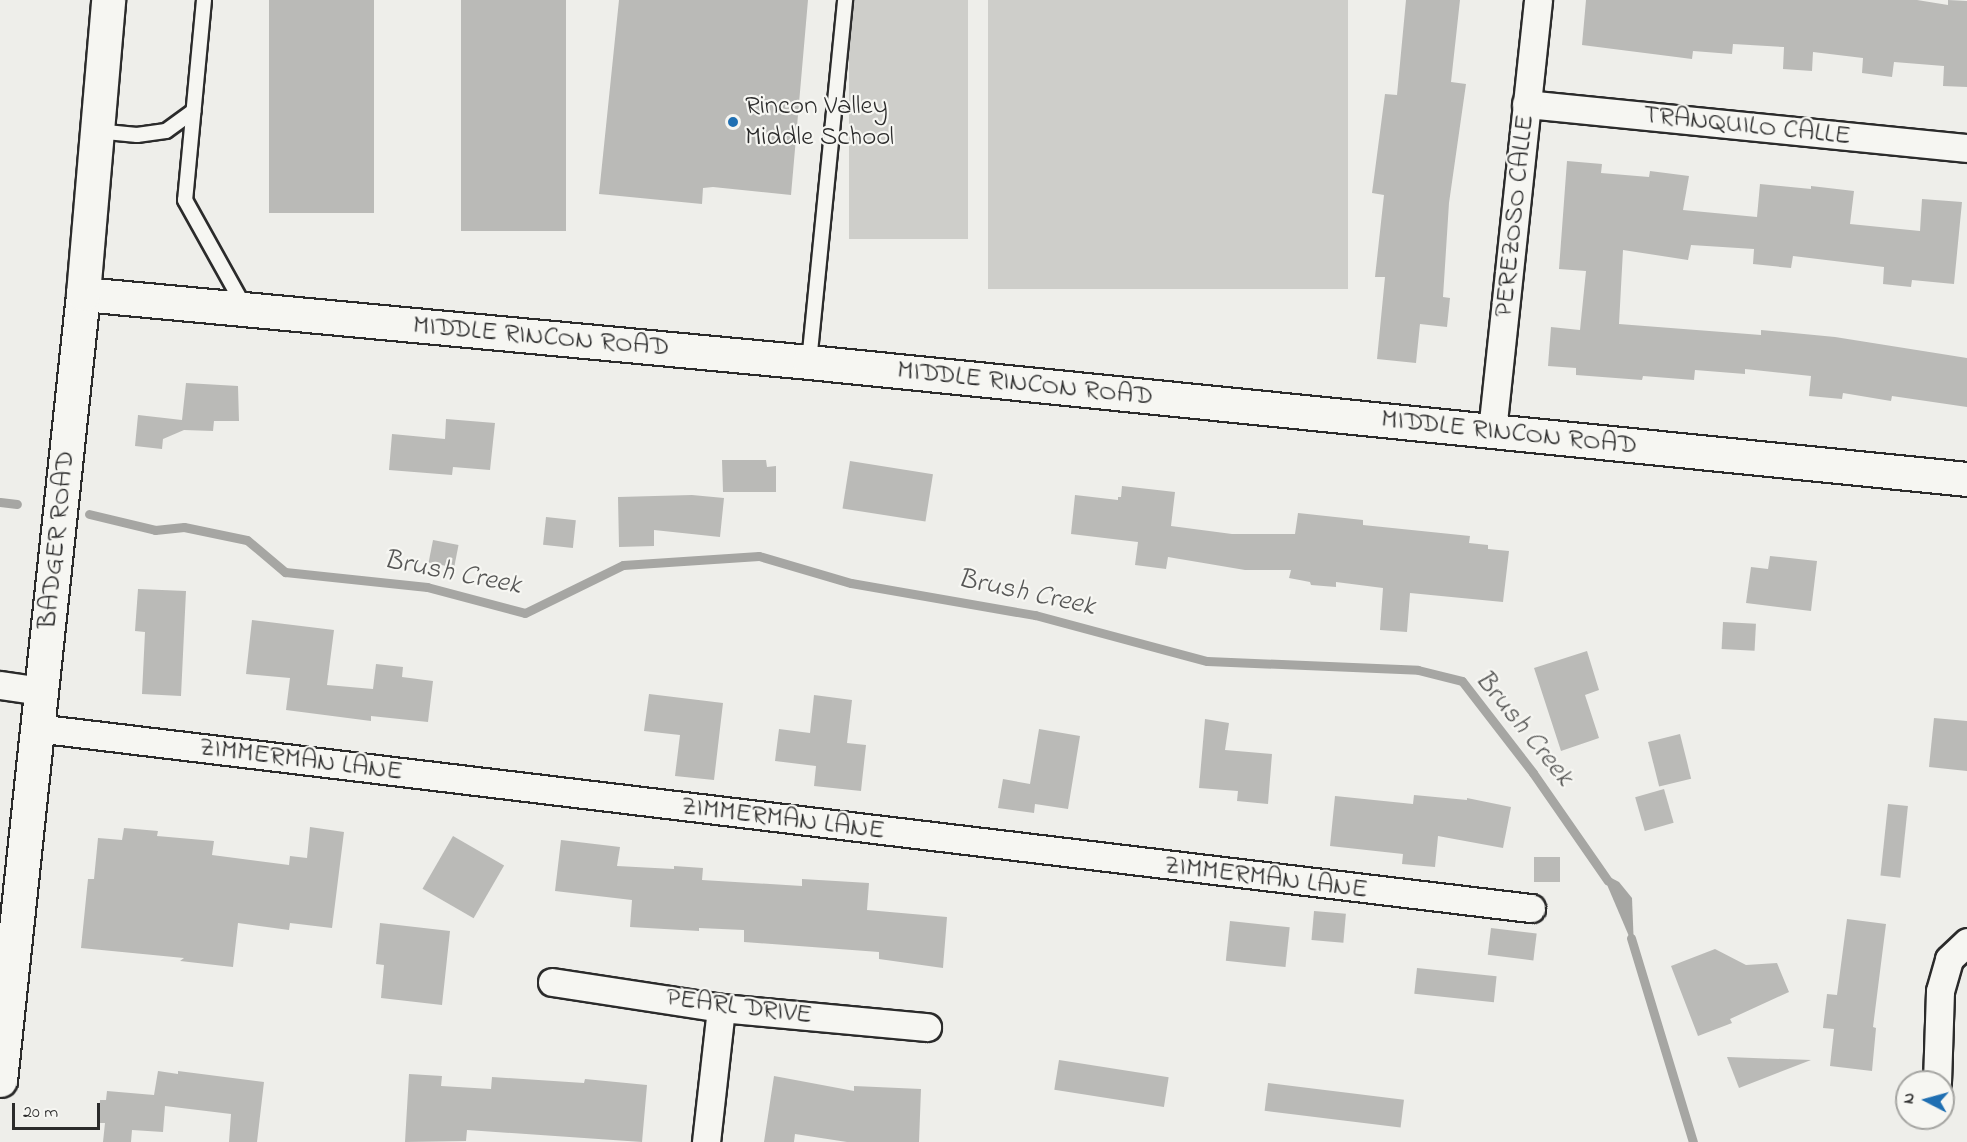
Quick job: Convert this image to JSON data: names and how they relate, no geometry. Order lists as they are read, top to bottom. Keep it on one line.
{"streets":{"street":["TRANQUILO CALLE","PEREZOSO CALLE","MIDDLE RINCON ROAD","BADGER ROAD","ZIMMERMAN LANE","PEARL DRIVE"]},"crossings":[["TRANQUILO CALLE","PEREZOSO CALLE"],["PEREZOSO CALLE","MIDDLE RINCON ROAD"],["MIDDLE RINCON ROAD","BADGER ROAD"],["BADGER ROAD","ZIMMERMAN LANE"]],"water":["Brush Creek"],"places":["Rincon Valley Middle School"],"scale_bar":"20 m","north":"left"}
